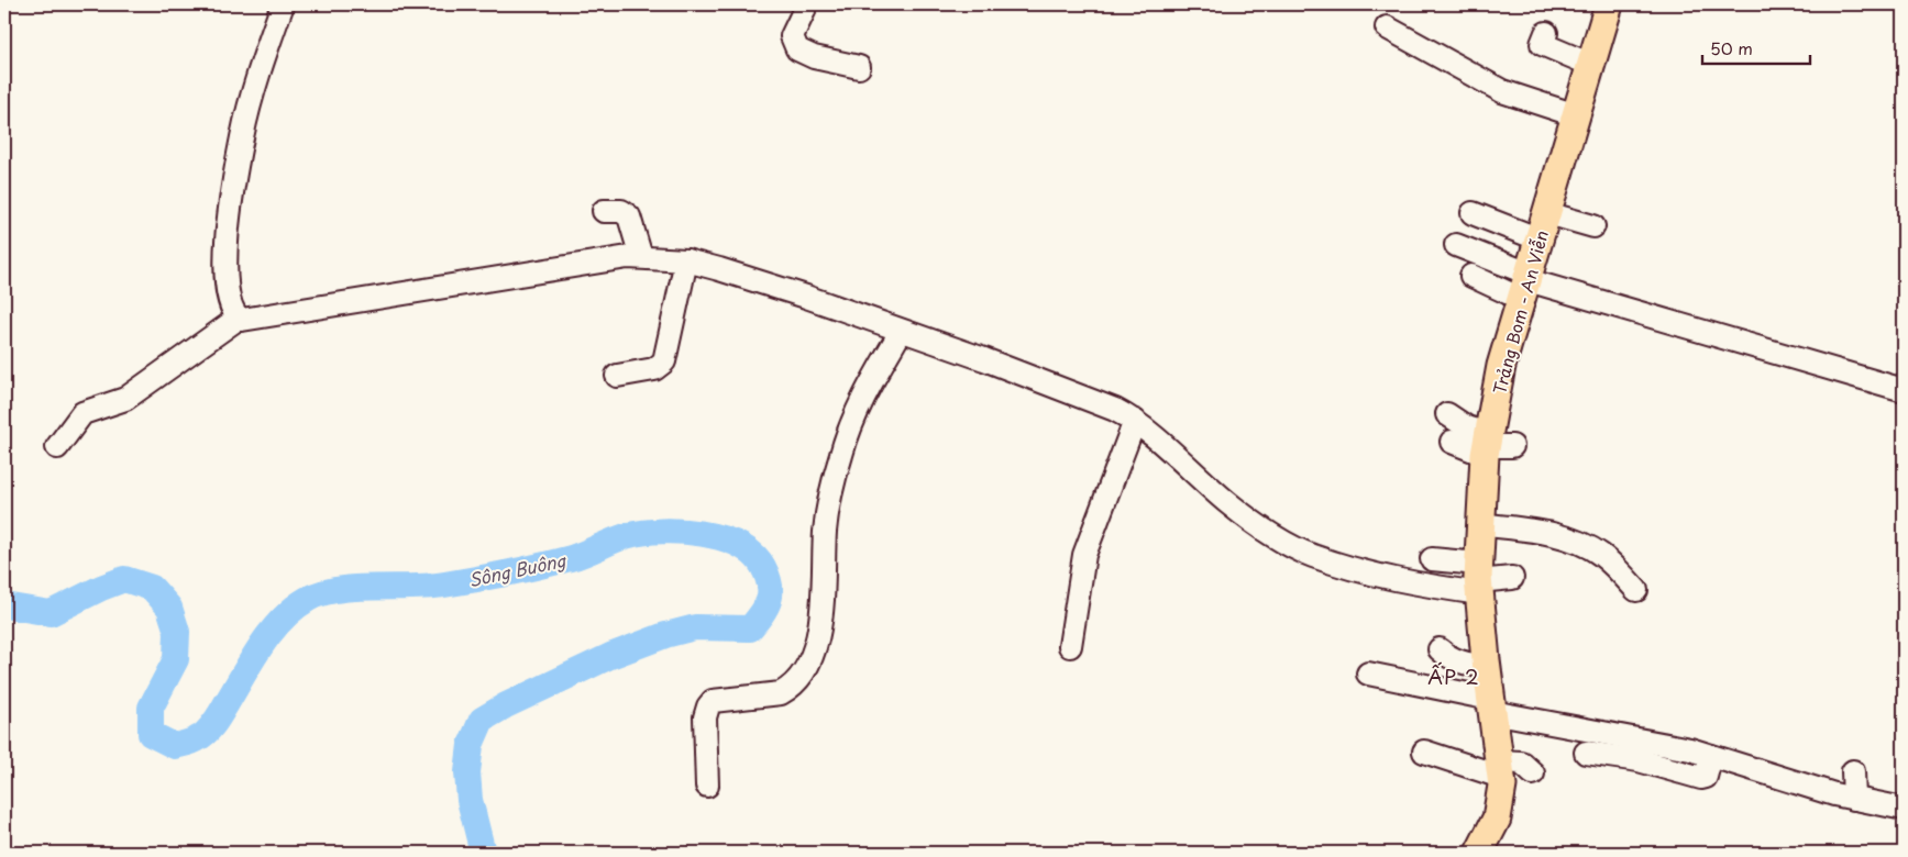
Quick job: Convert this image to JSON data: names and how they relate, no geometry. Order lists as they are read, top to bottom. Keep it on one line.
{"streets":{"main road":["Trảng Bom - An Viễn"]},"districts":["ẤP 2"],"water":["Sông Buông"],"scale_bar":"50 m"}
